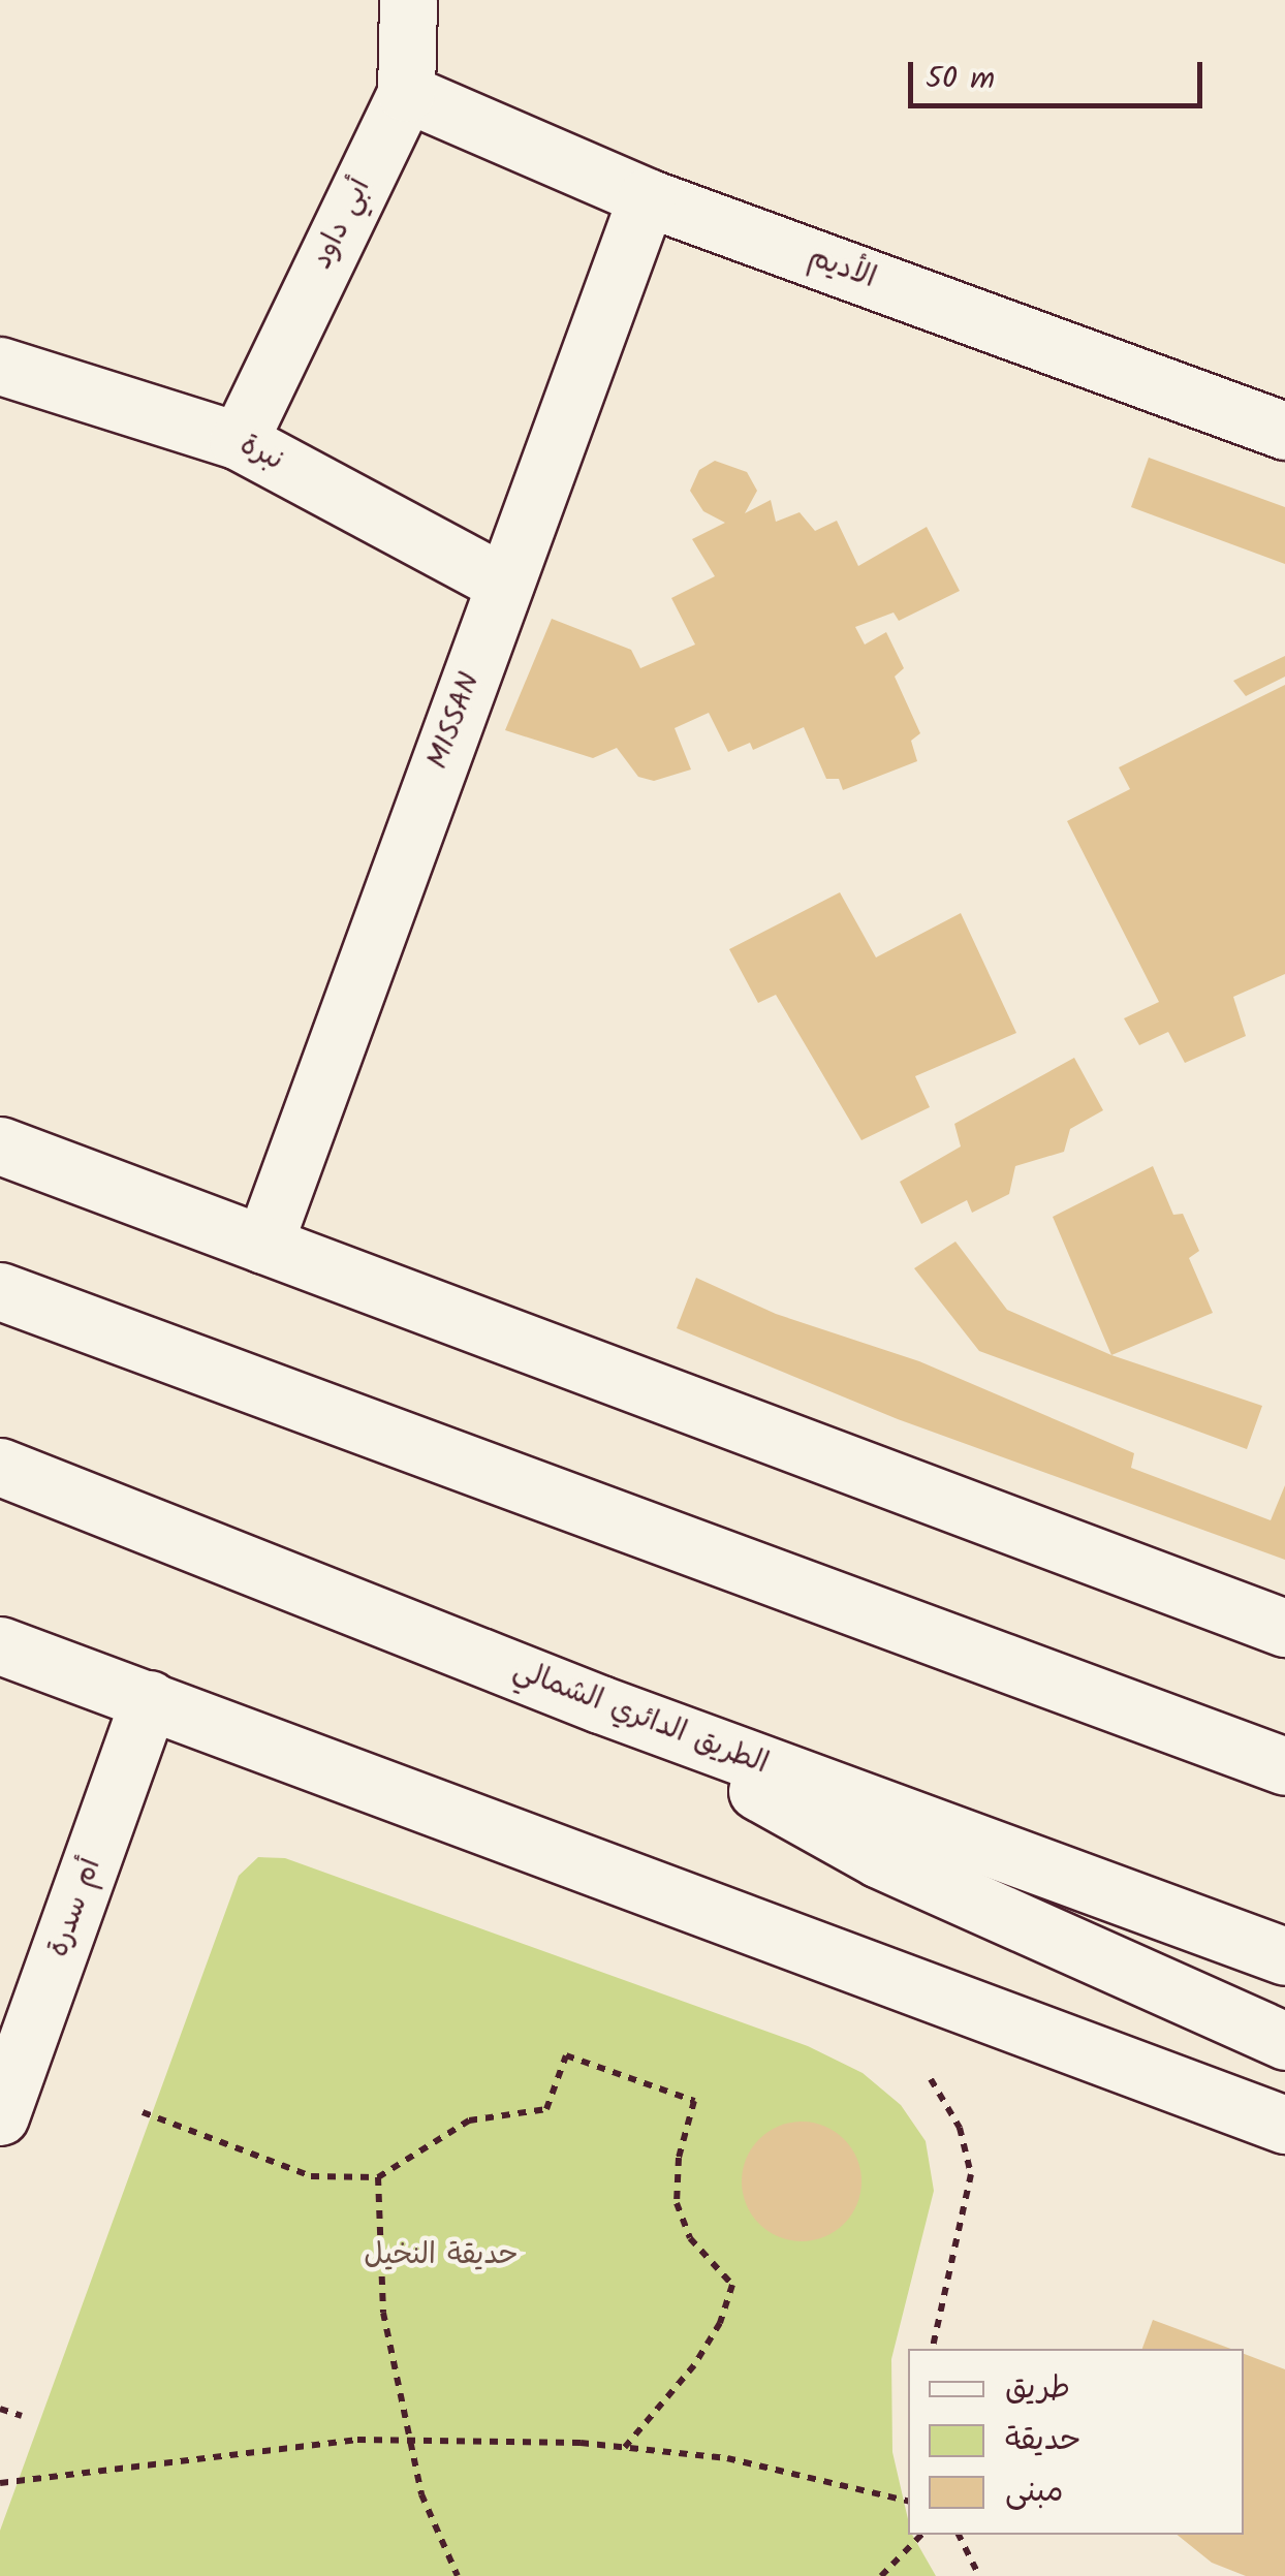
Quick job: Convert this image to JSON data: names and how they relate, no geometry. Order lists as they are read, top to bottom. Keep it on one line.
{"streets":{"main road":["أبي داود","الأديم","نبرة","MISSAN","الطريق الدائري الشمالي","أم سدرة"]},"crossings":[["أبي داود","الأديم"],["أبي داود","نبرة"],["الأديم","MISSAN"],["نبرة","MISSAN"]],"parks":["حديقة النخيل"],"legend":["طريق","حديقة","مبنى"],"scale_bar":"50 m"}
